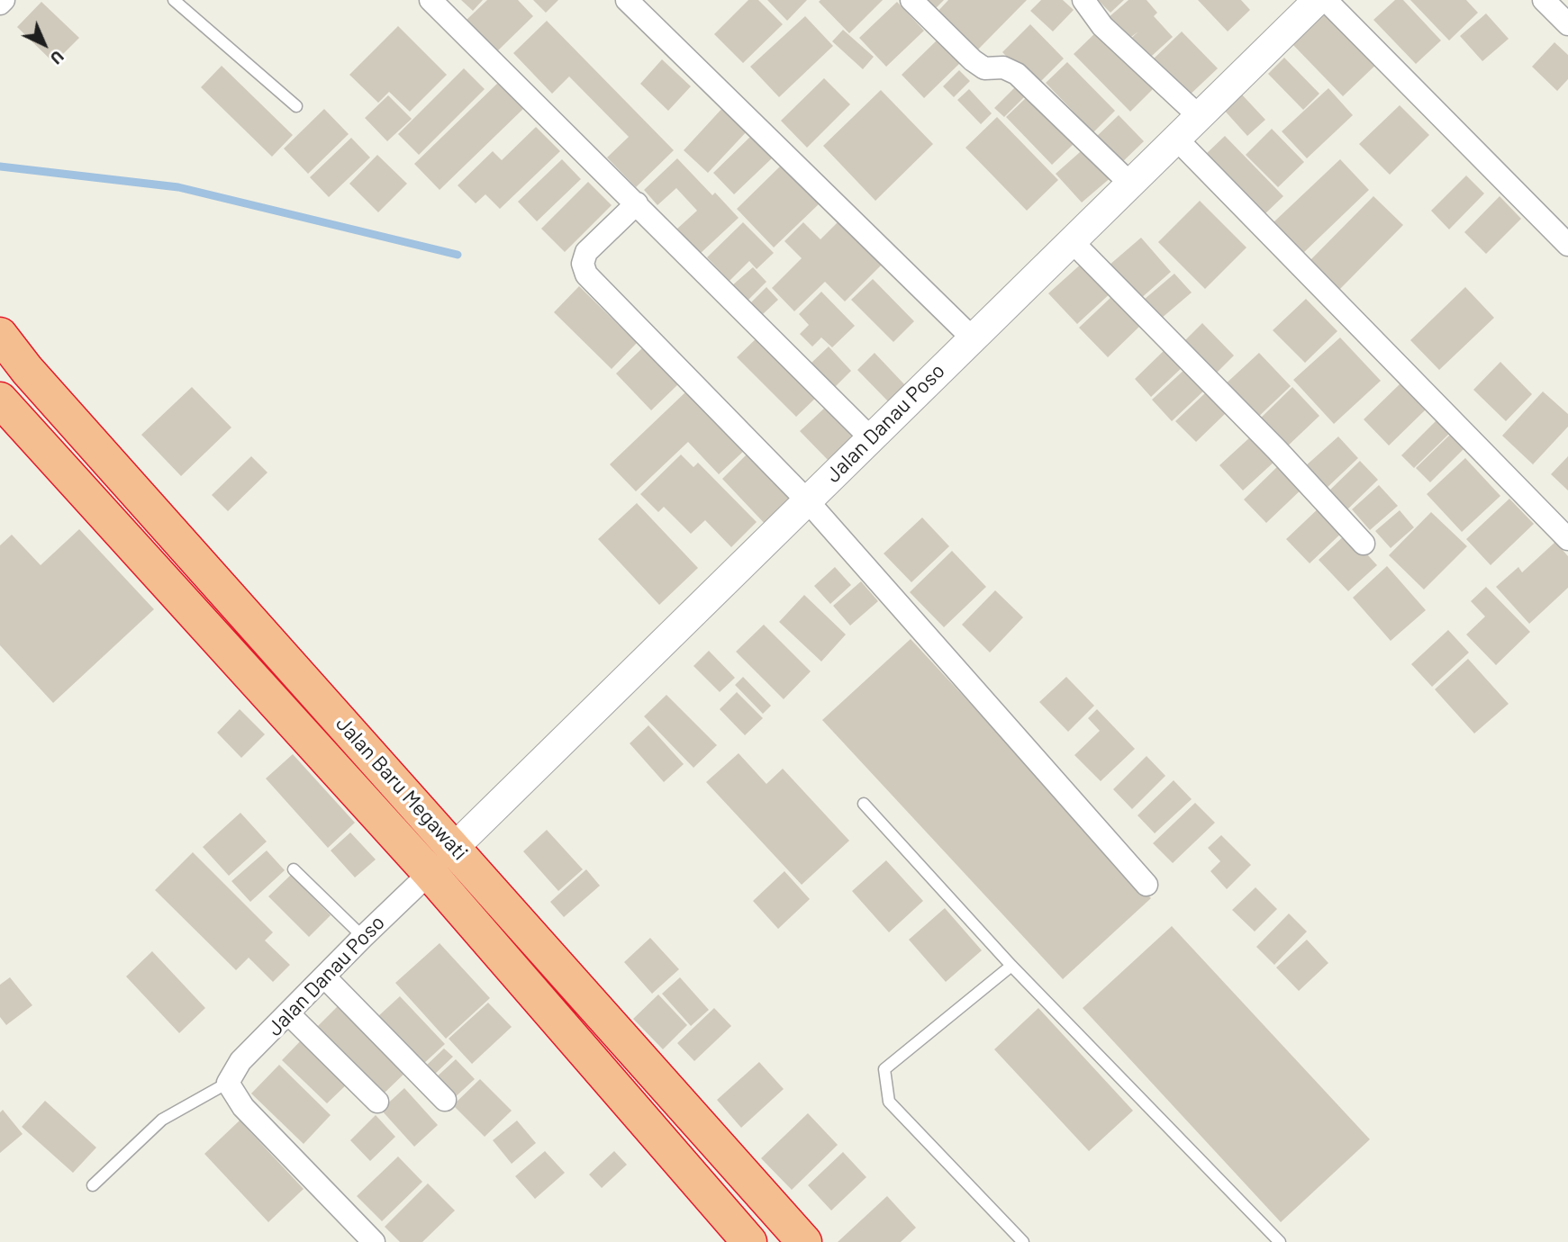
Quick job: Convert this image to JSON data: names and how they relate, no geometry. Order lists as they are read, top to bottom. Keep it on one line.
{"streets":{"highway":["Jalan Baru Megawati"],"street":["Jalan Danau Poso"]},"crossings":[["Jalan Danau Poso","Jalan Baru Megawati"]],"north":"bottom right"}
